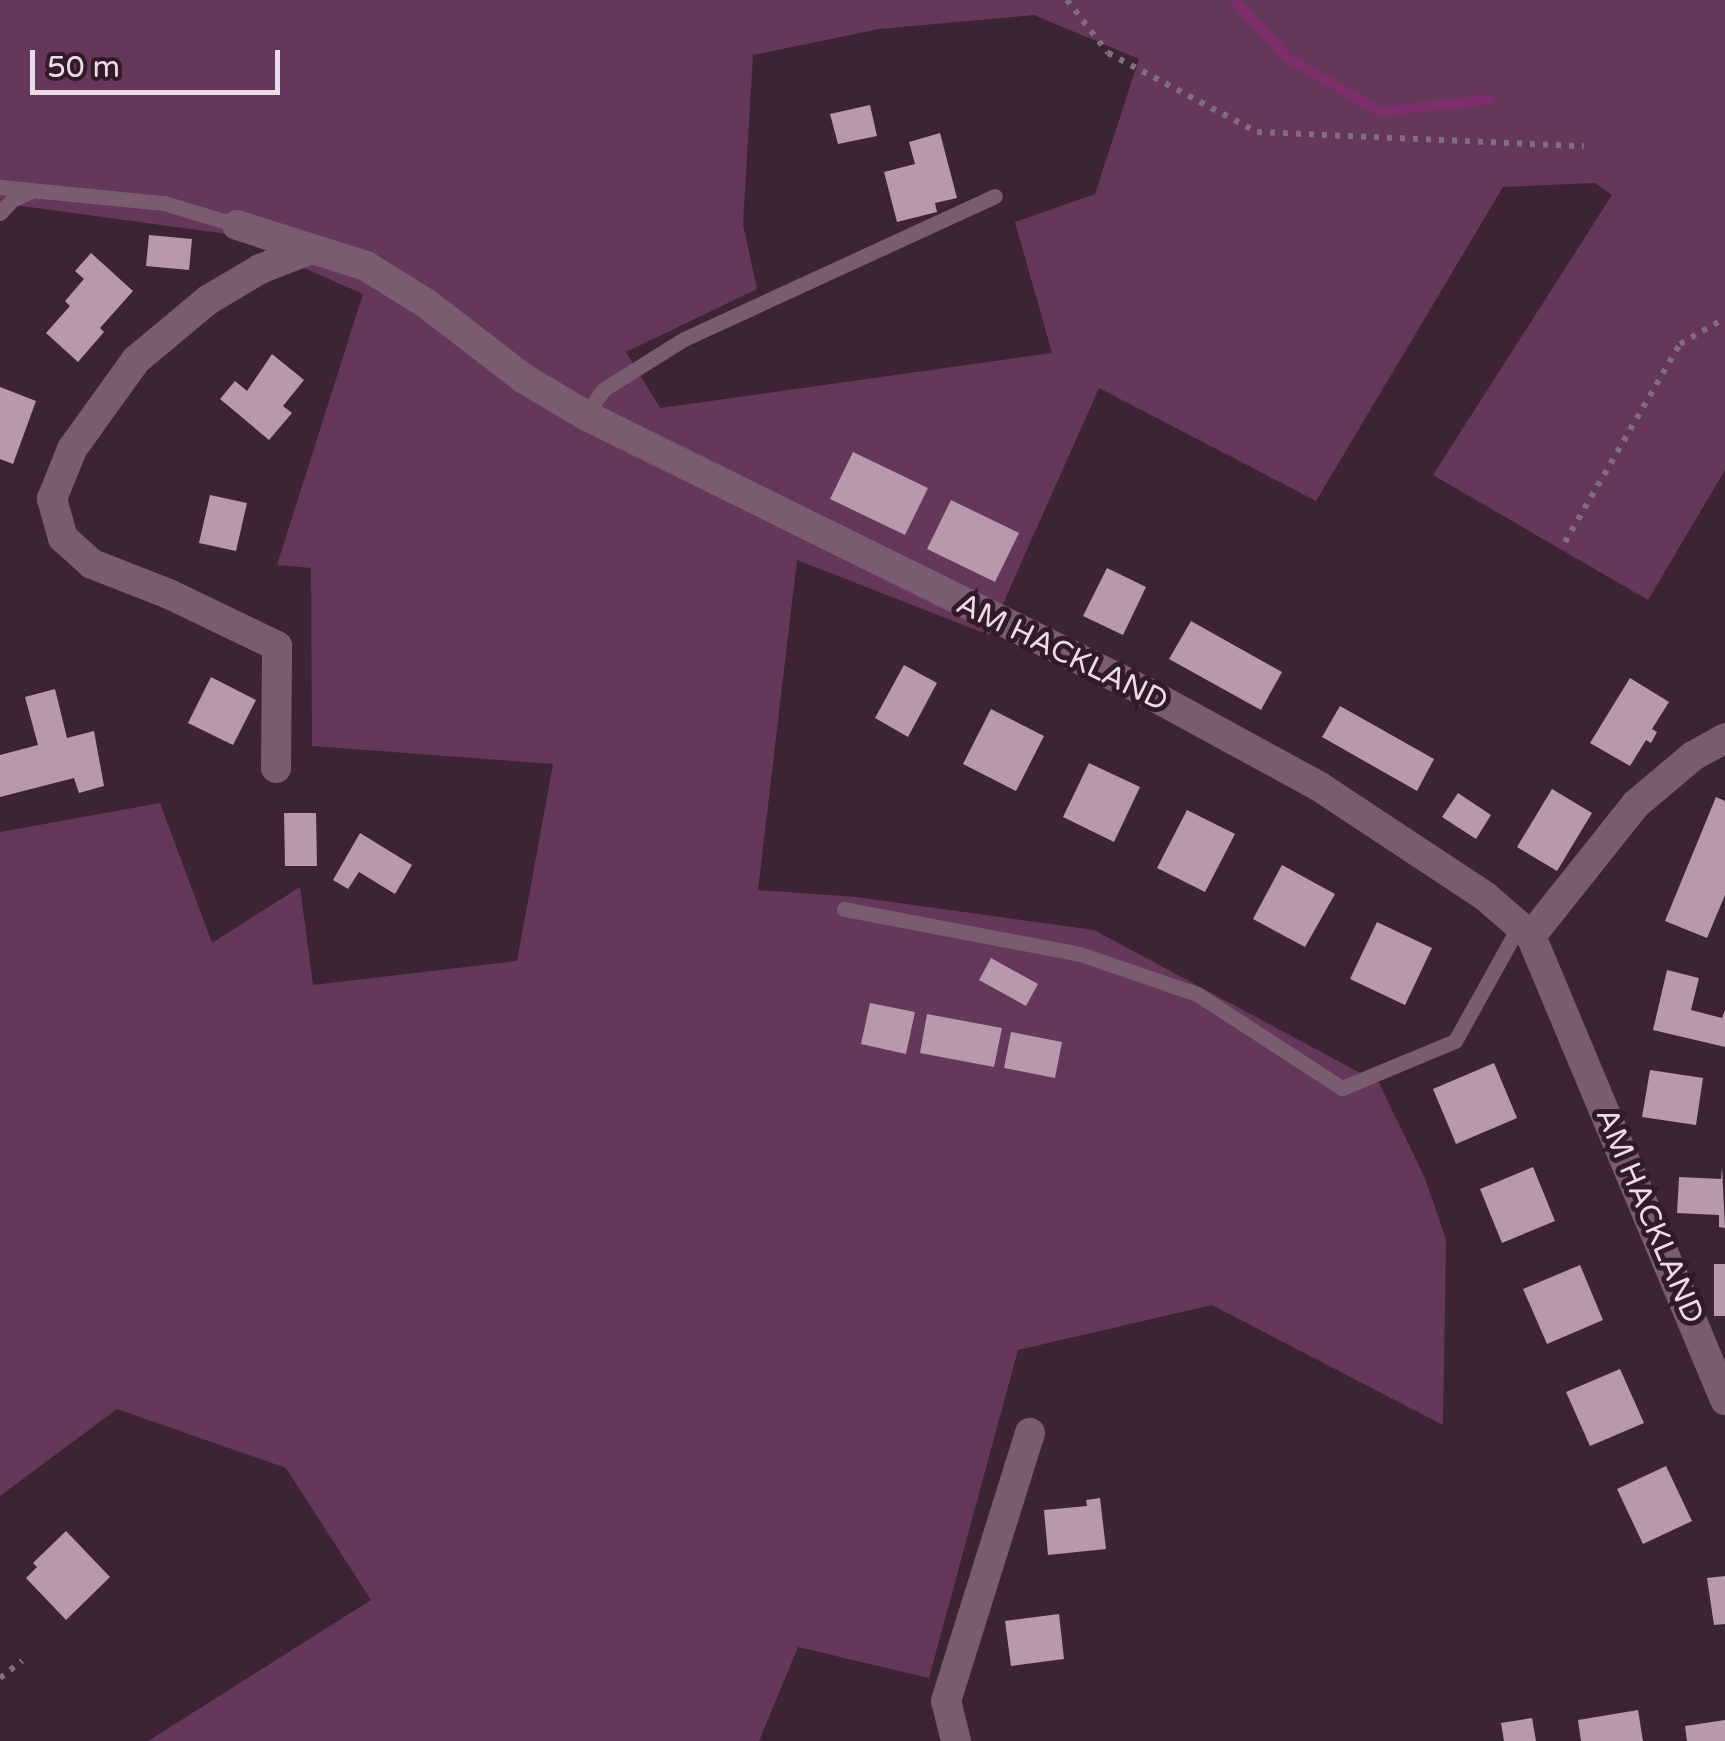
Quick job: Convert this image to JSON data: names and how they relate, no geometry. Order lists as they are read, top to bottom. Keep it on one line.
{"streets":{"street":["AM HACKLAND"]},"scale_bar":"50 m"}
